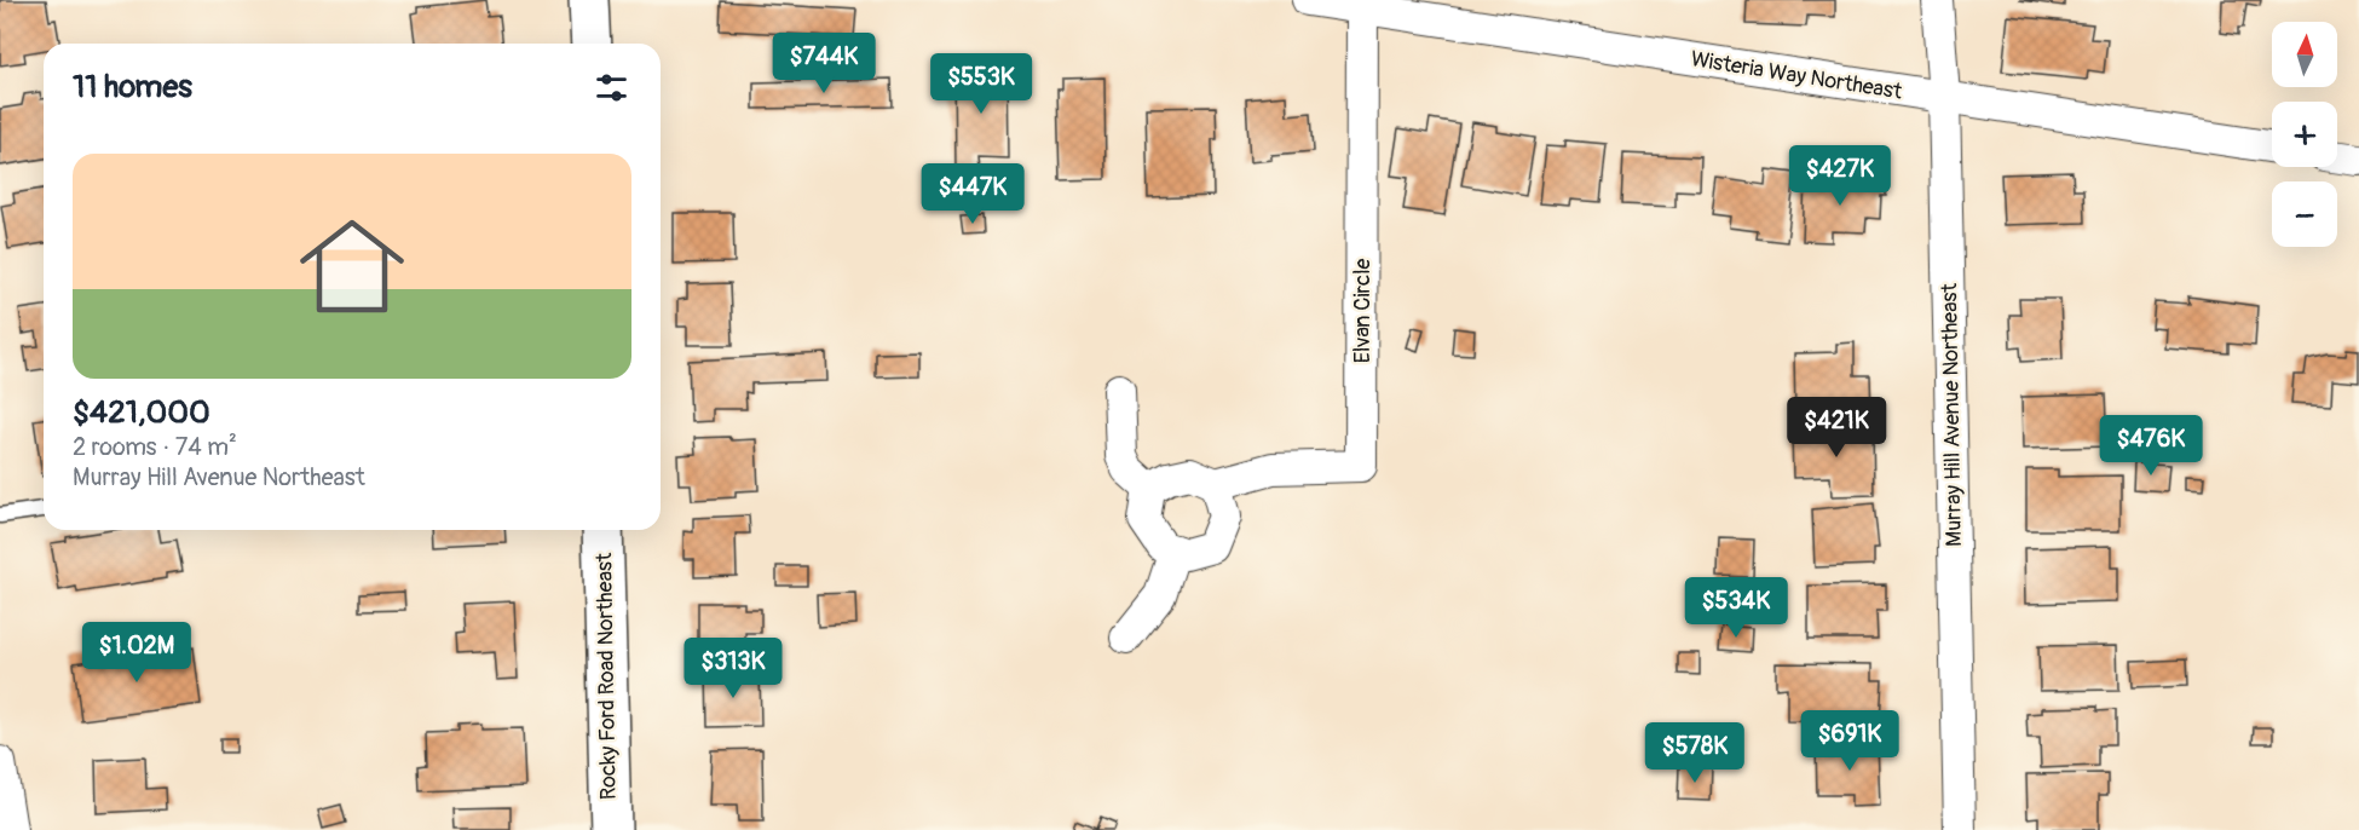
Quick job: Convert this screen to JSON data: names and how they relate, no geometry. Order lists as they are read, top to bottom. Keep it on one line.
{"streets":{"street":["Wisteria Way Northeast","Elvan Circle","Murray Hill Avenue Northeast","Rocky Ford Road Northeast"]},"crossings":[["Wisteria Way Northeast","Elvan Circle"],["Wisteria Way Northeast","Murray Hill Avenue Northeast"]],"north":"top","page":{"map_buttons":["+","−"],"price":["$744K","$553K","$427K","$447K","$421K","$476K","$534K","$1.02M","$313K","$691K","$578K"],"heading":"11 homes","list":[{"name":"$421,000","note":"2 rooms · 74 m² · Murray Hill Avenue Northeast"}]}}
